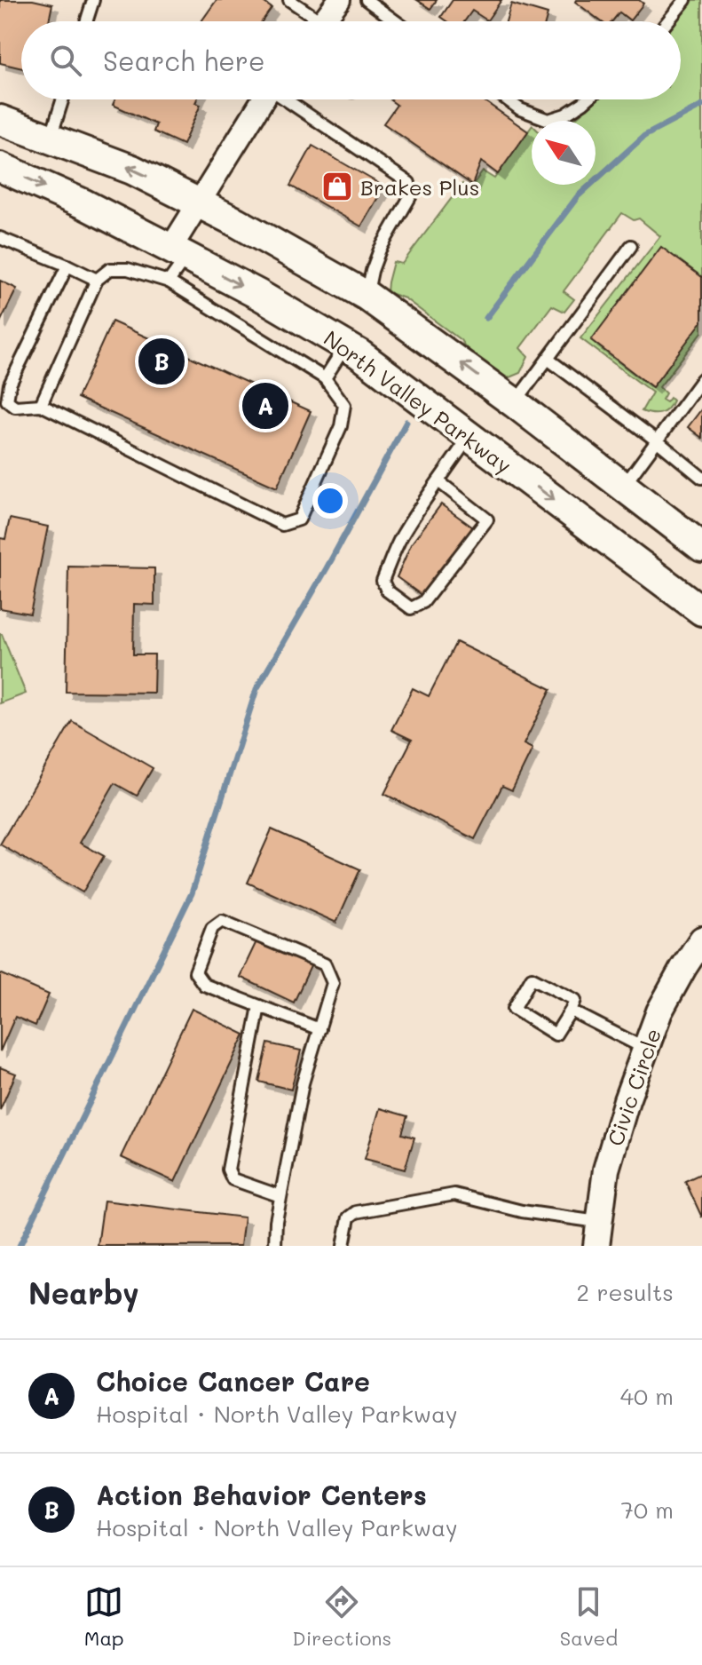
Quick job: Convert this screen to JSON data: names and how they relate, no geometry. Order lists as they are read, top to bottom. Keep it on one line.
{"streets":{"main road":["North Valley Parkway"],"street":["Civic Circle"]},"places":{"shop":["Brakes Plus"]},"north":"top left","page":{"search":"Search here","pins":["B","A"],"heading":["Nearby","2 results"],"list":[{"mark":"A","name":"Choice Cancer Care","note":"Hospital · North Valley Parkway","value":"40 m"},{"mark":"B","name":"Action Behavior Centers","note":"Hospital · North Valley Parkway","value":"70 m"}],"nav":["Map","Directions","Saved"]}}
